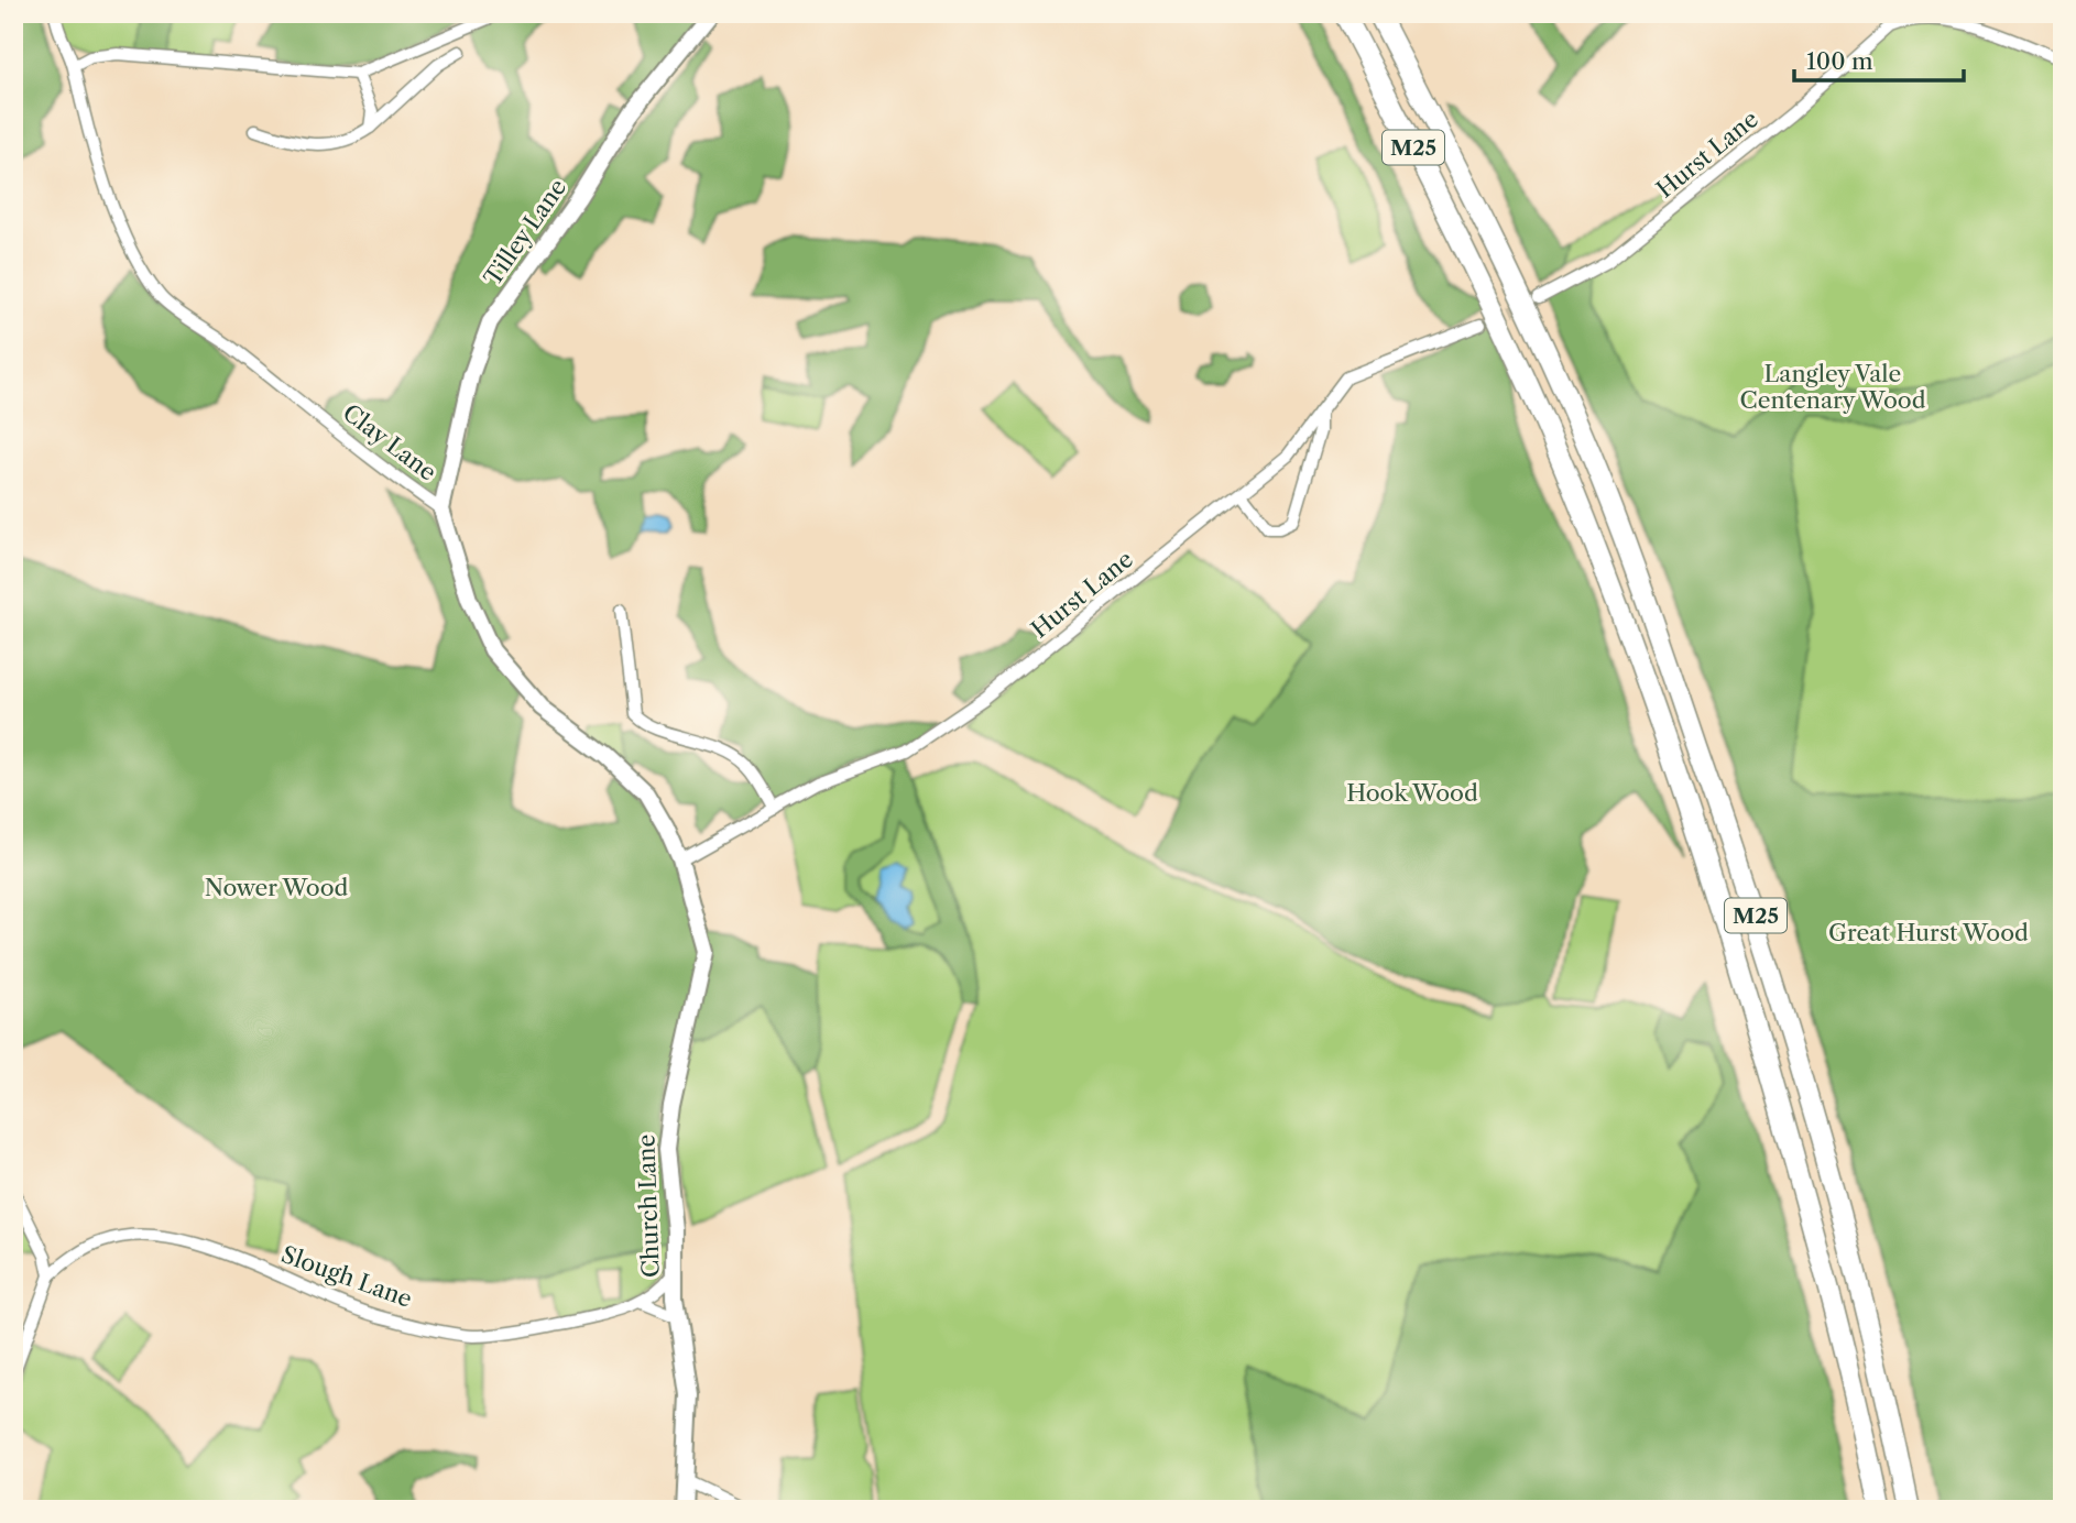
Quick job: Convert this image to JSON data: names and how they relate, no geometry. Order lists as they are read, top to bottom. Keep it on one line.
{"streets":{"highway":["M25"],"street":["Hurst Lane","Tilley Lane","Clay Lane","Church Lane","Slough Lane"]},"crossings":[["Hurst Lane","Clay Lane"],["Hurst Lane","Church Lane"],["Tilley Lane","Clay Lane"],["Clay Lane","Church Lane"],["Church Lane","Slough Lane"]],"parks":["Langley Vale Centenary Wood","Hook Wood","Nower Wood","Great Hurst Wood"],"scale_bar":"100 m"}
